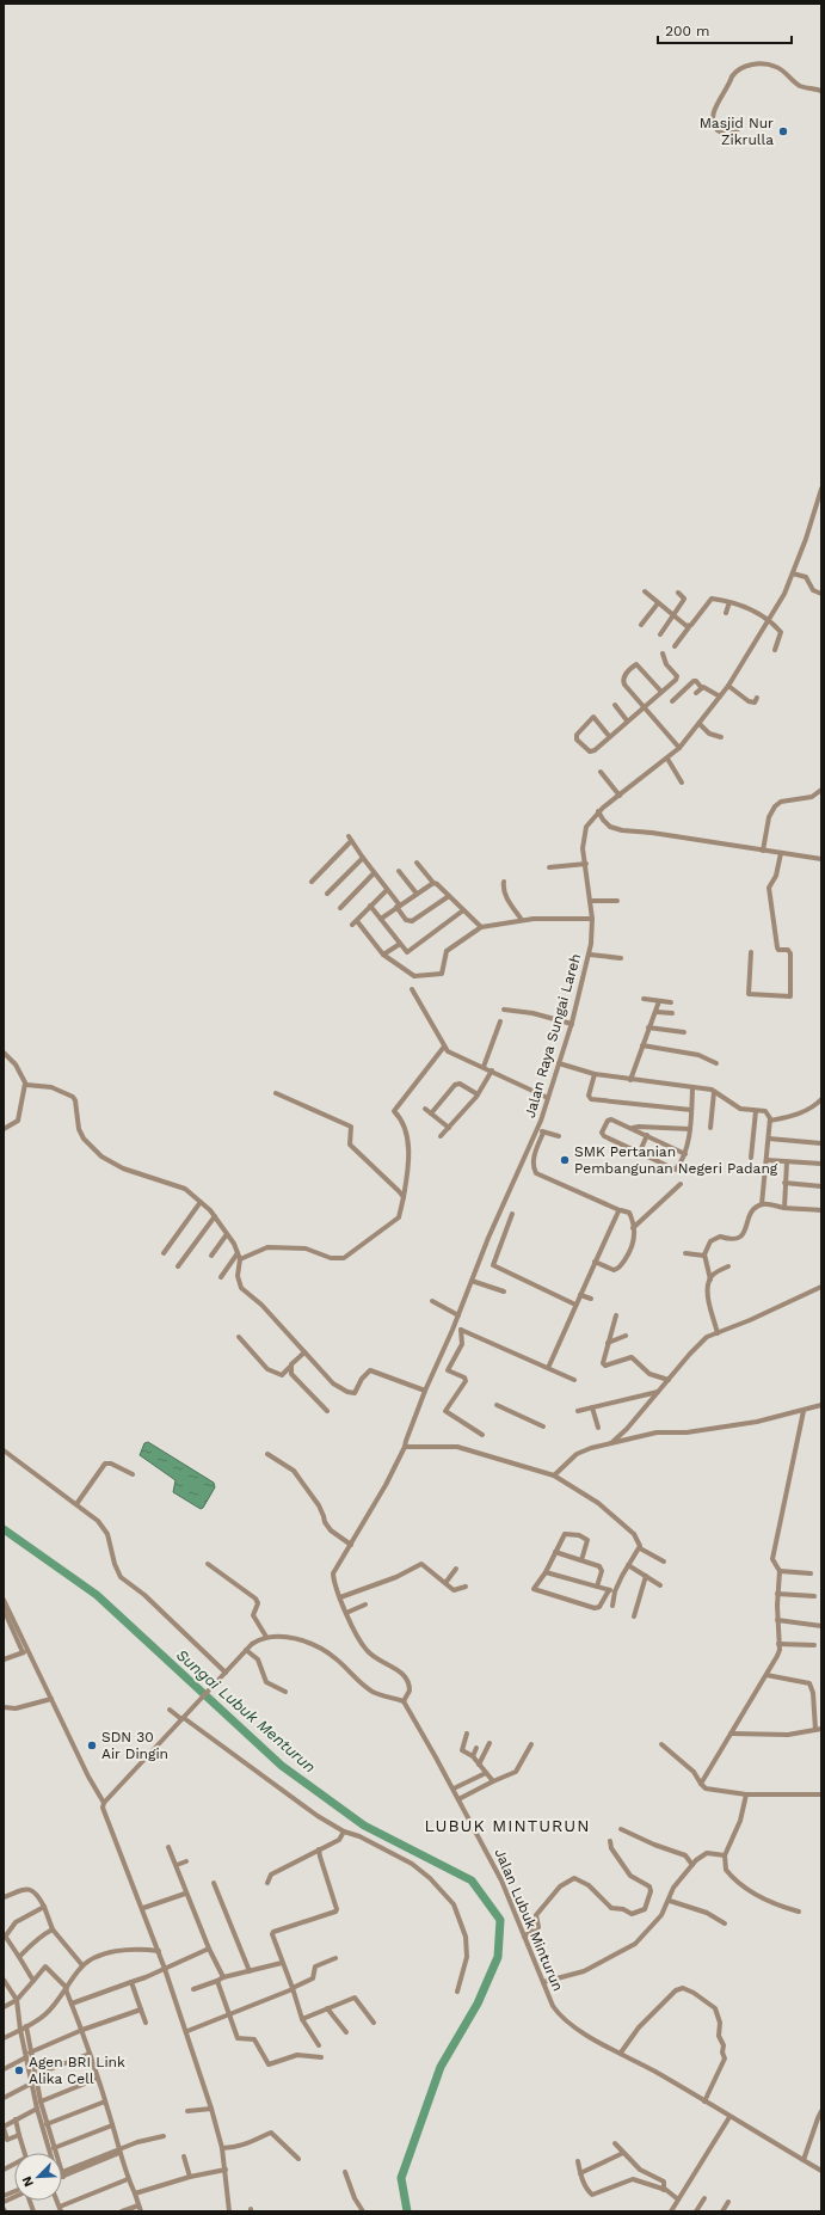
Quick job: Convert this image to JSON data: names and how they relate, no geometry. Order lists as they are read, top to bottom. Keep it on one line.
{"streets":{"street":["Jalan Raya Sungai Lareh","Jalan Lubuk Minturun"]},"crossings":[["Jalan Raya Sungai Lareh","Jalan Lubuk Minturun"]],"districts":["LUBUK MINTURUN"],"water":["Sungai Lubuk Menturun"],"places":["Masjid Nur Zikrulla","SMK Pertanian Pembangunan Negeri Padang","SDN 30 Air Dingin","Agen BRI Link Alika Cell"],"scale_bar":"200 m","north":"bottom left"}
